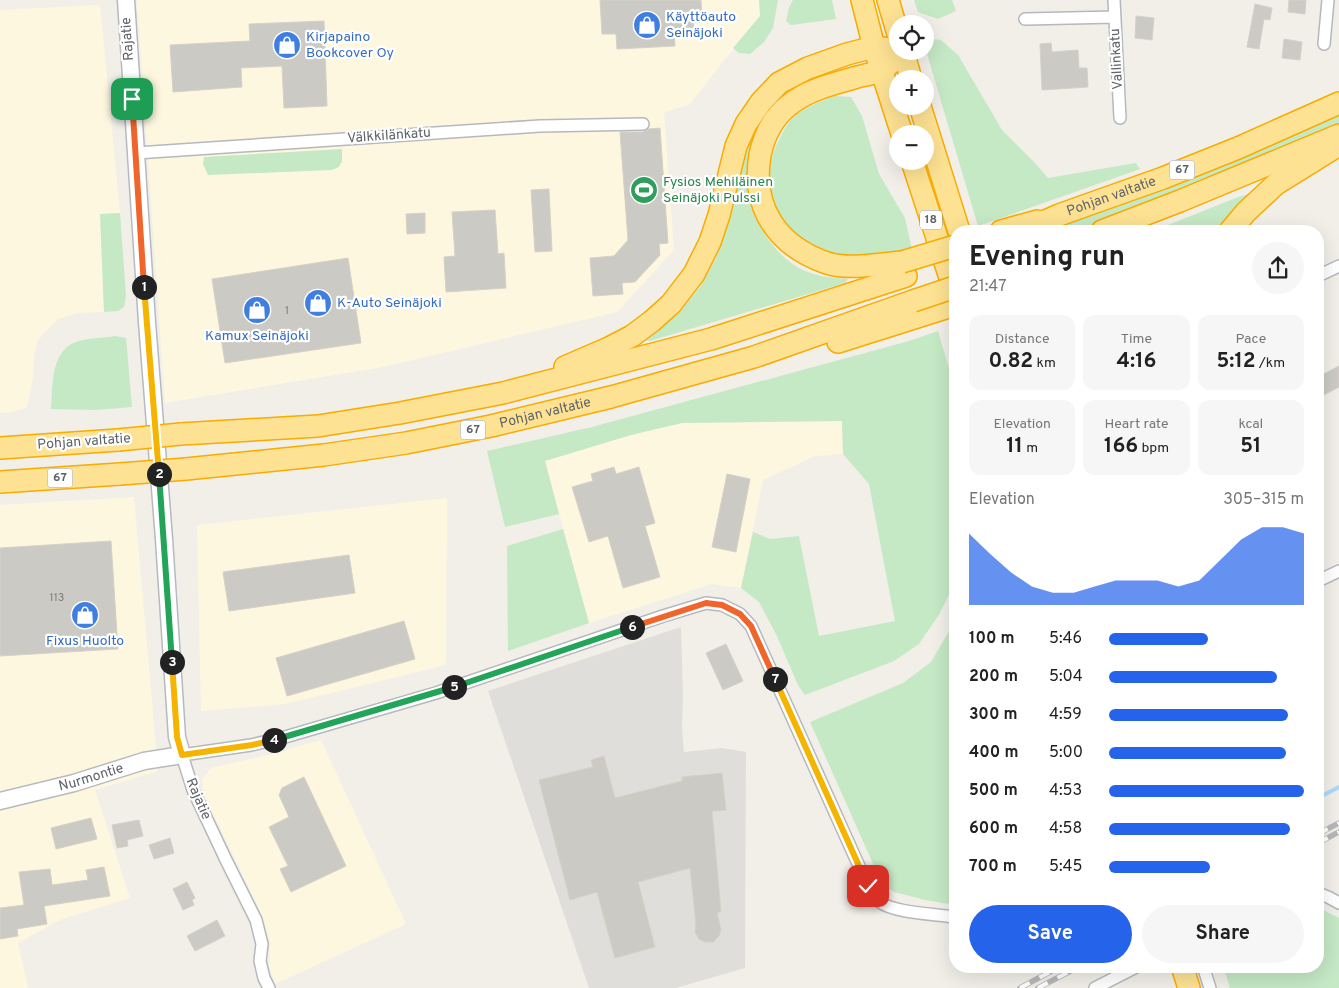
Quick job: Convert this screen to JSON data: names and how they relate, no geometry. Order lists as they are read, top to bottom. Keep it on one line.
{"streets":{"highway":["67","Pohjan valtatie","18"],"street":["Rajatie","Vallinkatu","Välkkilänkatu","Nurmontie"]},"crossings":[["Rajatie","Välkkilänkatu"],["Rajatie","Nurmontie"]],"places":{"shop":["Käyttöauto Seinäjoki","Kirjapaino Bookcover Oy","K-Auto Seinäjoki","Kamux Seinäjoki","Fixus Huolto"],"sports":["Fysios Mehiläinen Seinäjoki Pulssi"]},"house_numbers":["1","113"],"page":{"map_buttons":["+","−"],"heading":["Evening run","21:47"],"pins":["1","2","6","3","7","5","4"],"stats":[["Distance","0.82 km"],["Time","4:16"],["Pace","5:12 /km"],["Elevation","11 m"],["Heart rate","166 bpm"],["kcal","51"]],"chart":["Elevation","305–315 m"],"list":[{"name":"100 m","note":"5:46"},{"name":"200 m","note":"5:04"},{"name":"300 m","note":"4:59"},{"name":"400 m","note":"5:00"},{"name":"500 m","note":"4:53"},{"name":"600 m","note":"4:58"},{"name":"700 m","note":"5:45"}],"buttons":["Save","Share"]}}
